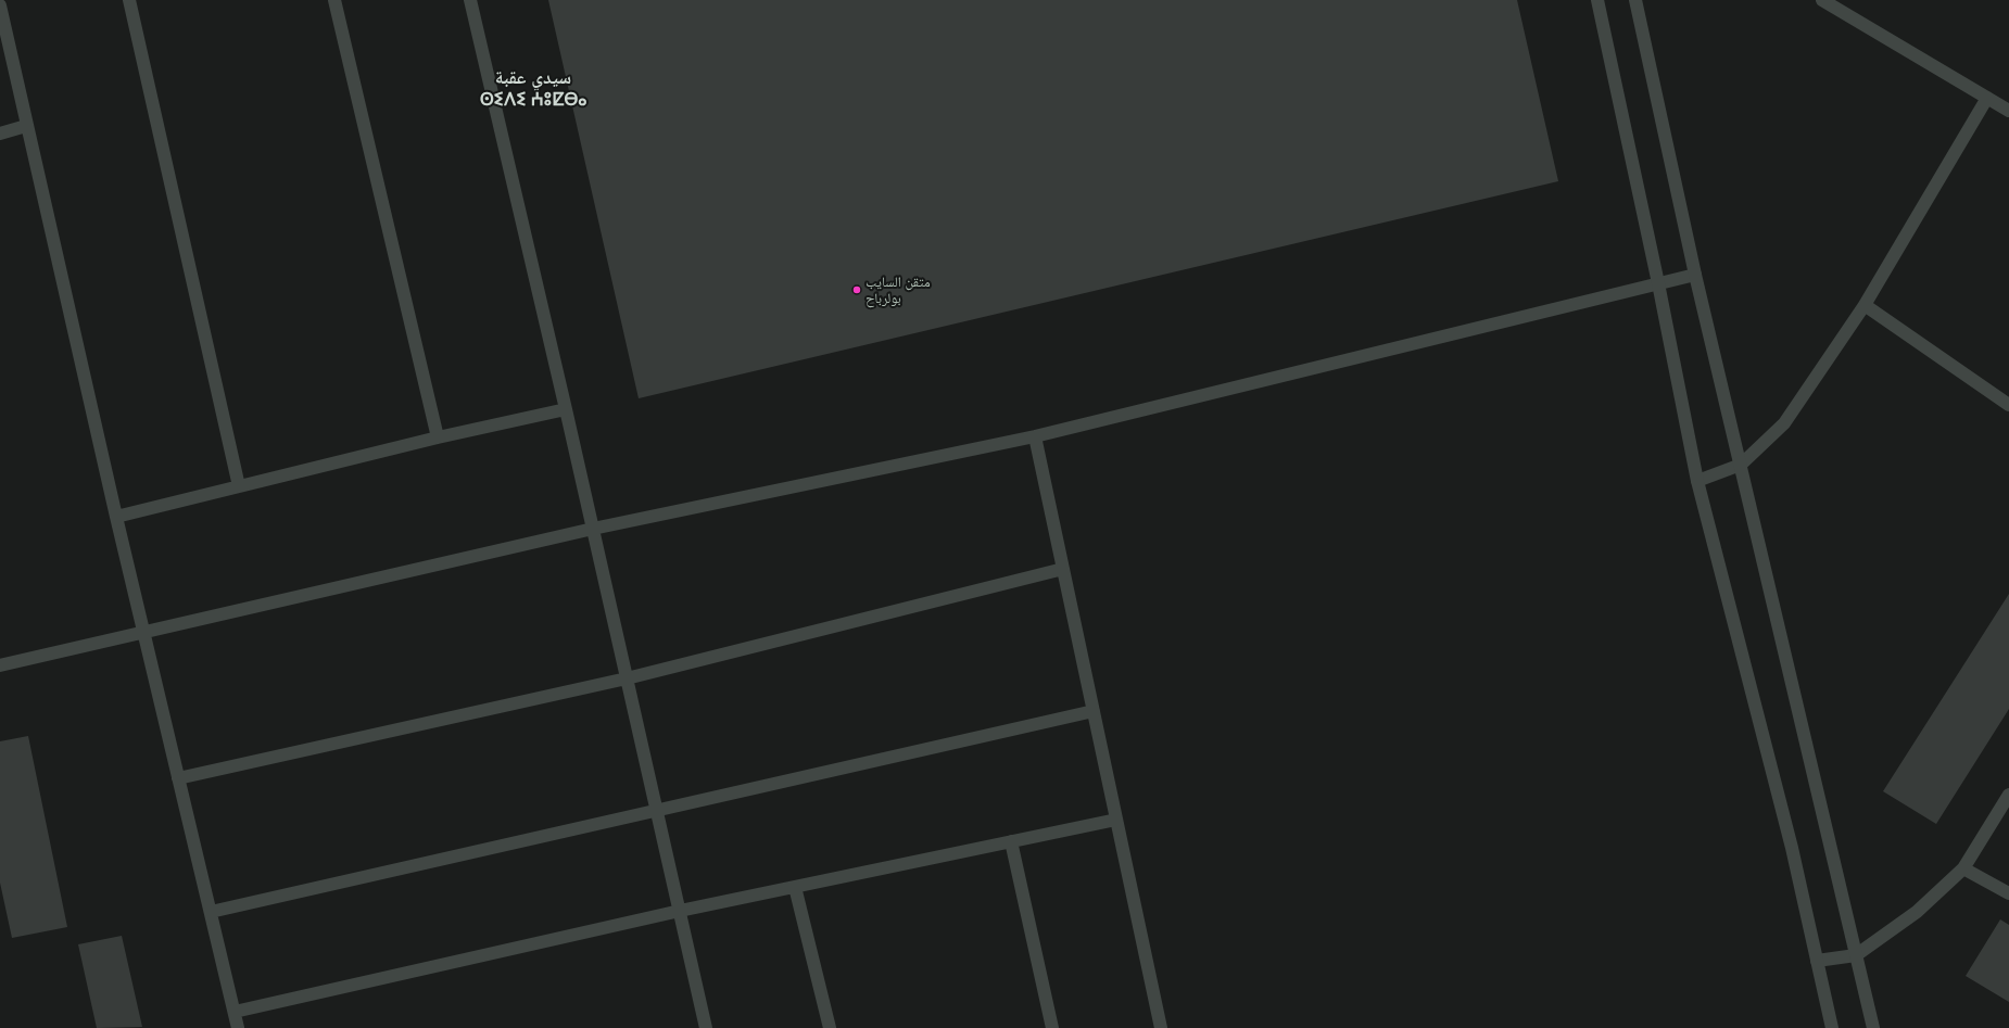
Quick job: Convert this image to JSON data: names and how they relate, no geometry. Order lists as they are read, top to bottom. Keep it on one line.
{"districts":["سيدي عقبة ⵙⵉⴷⵉ ⵄⵓⵇⴱⴰ"],"places":["متقن السايب بولرباح"]}
